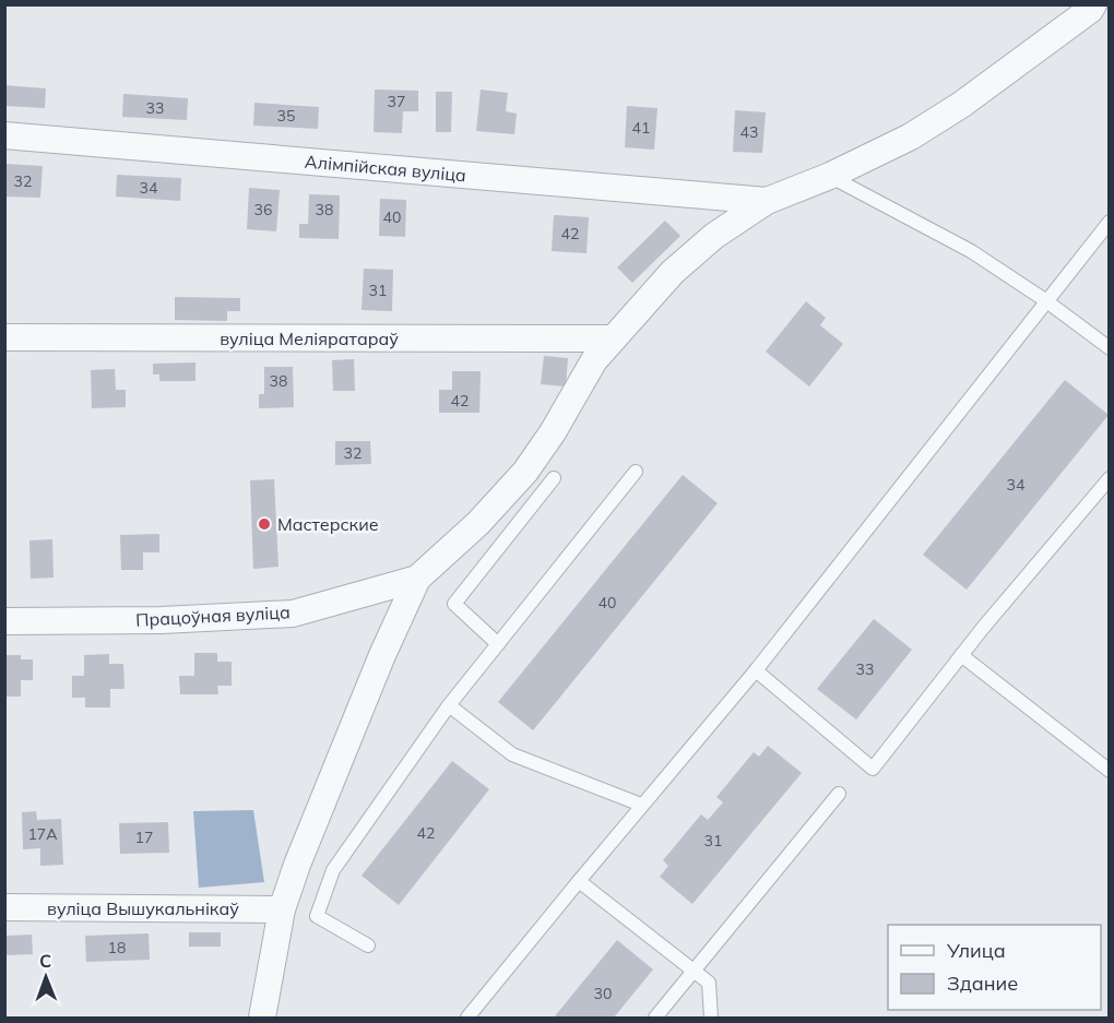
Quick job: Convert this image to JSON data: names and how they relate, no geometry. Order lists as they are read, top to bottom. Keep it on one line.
{"streets":{"street":["Алімпійская вуліца","вуліца Меліяратараў","Працоўная вуліца","вуліца Вышукальнікаў"]},"places":["Мастерские"],"house_numbers":["37","33","35","41","43","32","34","36","38","40","42","31","38","42","32","34","40","33","42","17А","17","31","18","30"],"legend":["Улица","Здание"],"north":"top"}
